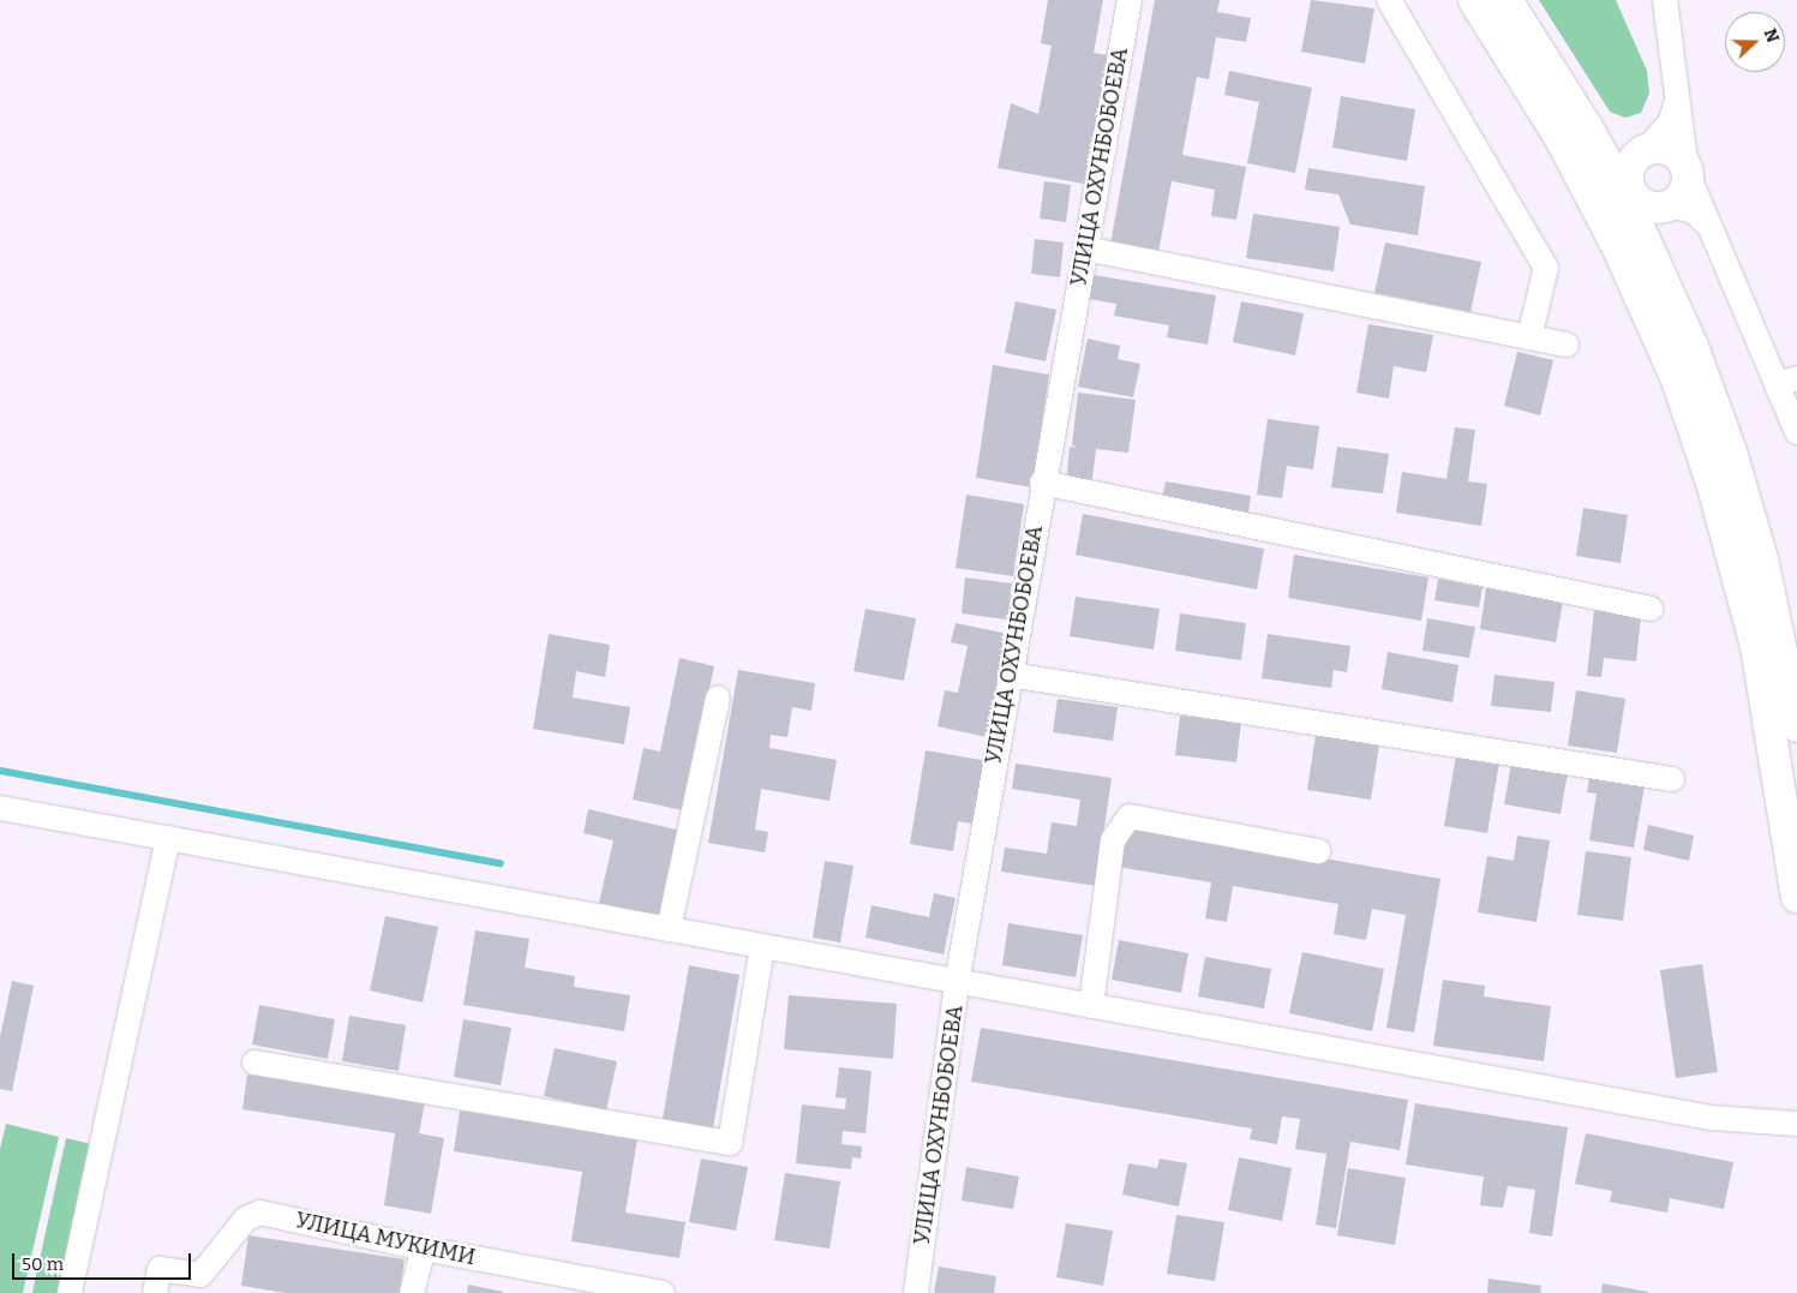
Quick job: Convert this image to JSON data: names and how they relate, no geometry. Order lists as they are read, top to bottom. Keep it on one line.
{"streets":{"street":["УЛИЦА ОХУНБОБОЕВА","УЛИЦА МУКИМИ"]},"scale_bar":"50 m","north":"right"}
